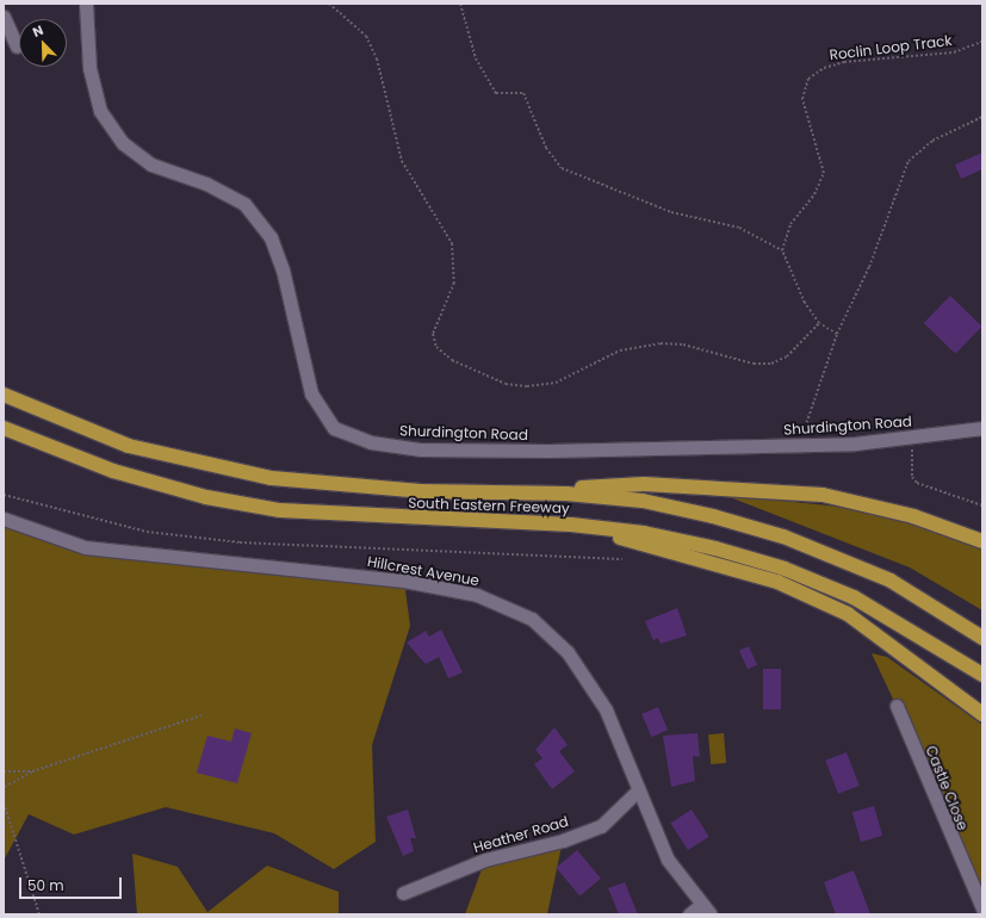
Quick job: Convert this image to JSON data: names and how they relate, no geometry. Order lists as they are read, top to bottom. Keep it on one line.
{"streets":{"highway":["South Eastern Freeway"],"street":["Shurdington Road","Hillcrest Avenue","Castle Close","Heather Road"],"path":["Roclin Loop Track"]},"crossings":[["Hillcrest Avenue","Heather Road"]],"scale_bar":"50 m","north":"top left"}
